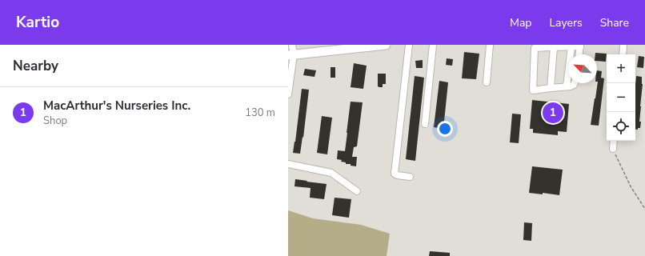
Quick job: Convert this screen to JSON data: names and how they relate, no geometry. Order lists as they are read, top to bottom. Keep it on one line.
{"north":"top left","page":{"header":"Kartio","nav":["Map","Layers","Share"],"heading":"Nearby","map_buttons":["+","−"],"list":[{"mark":"1","name":"MacArthur's Nurseries Inc.","note":"Shop","value":"130 m"}],"pins":"1"}}
